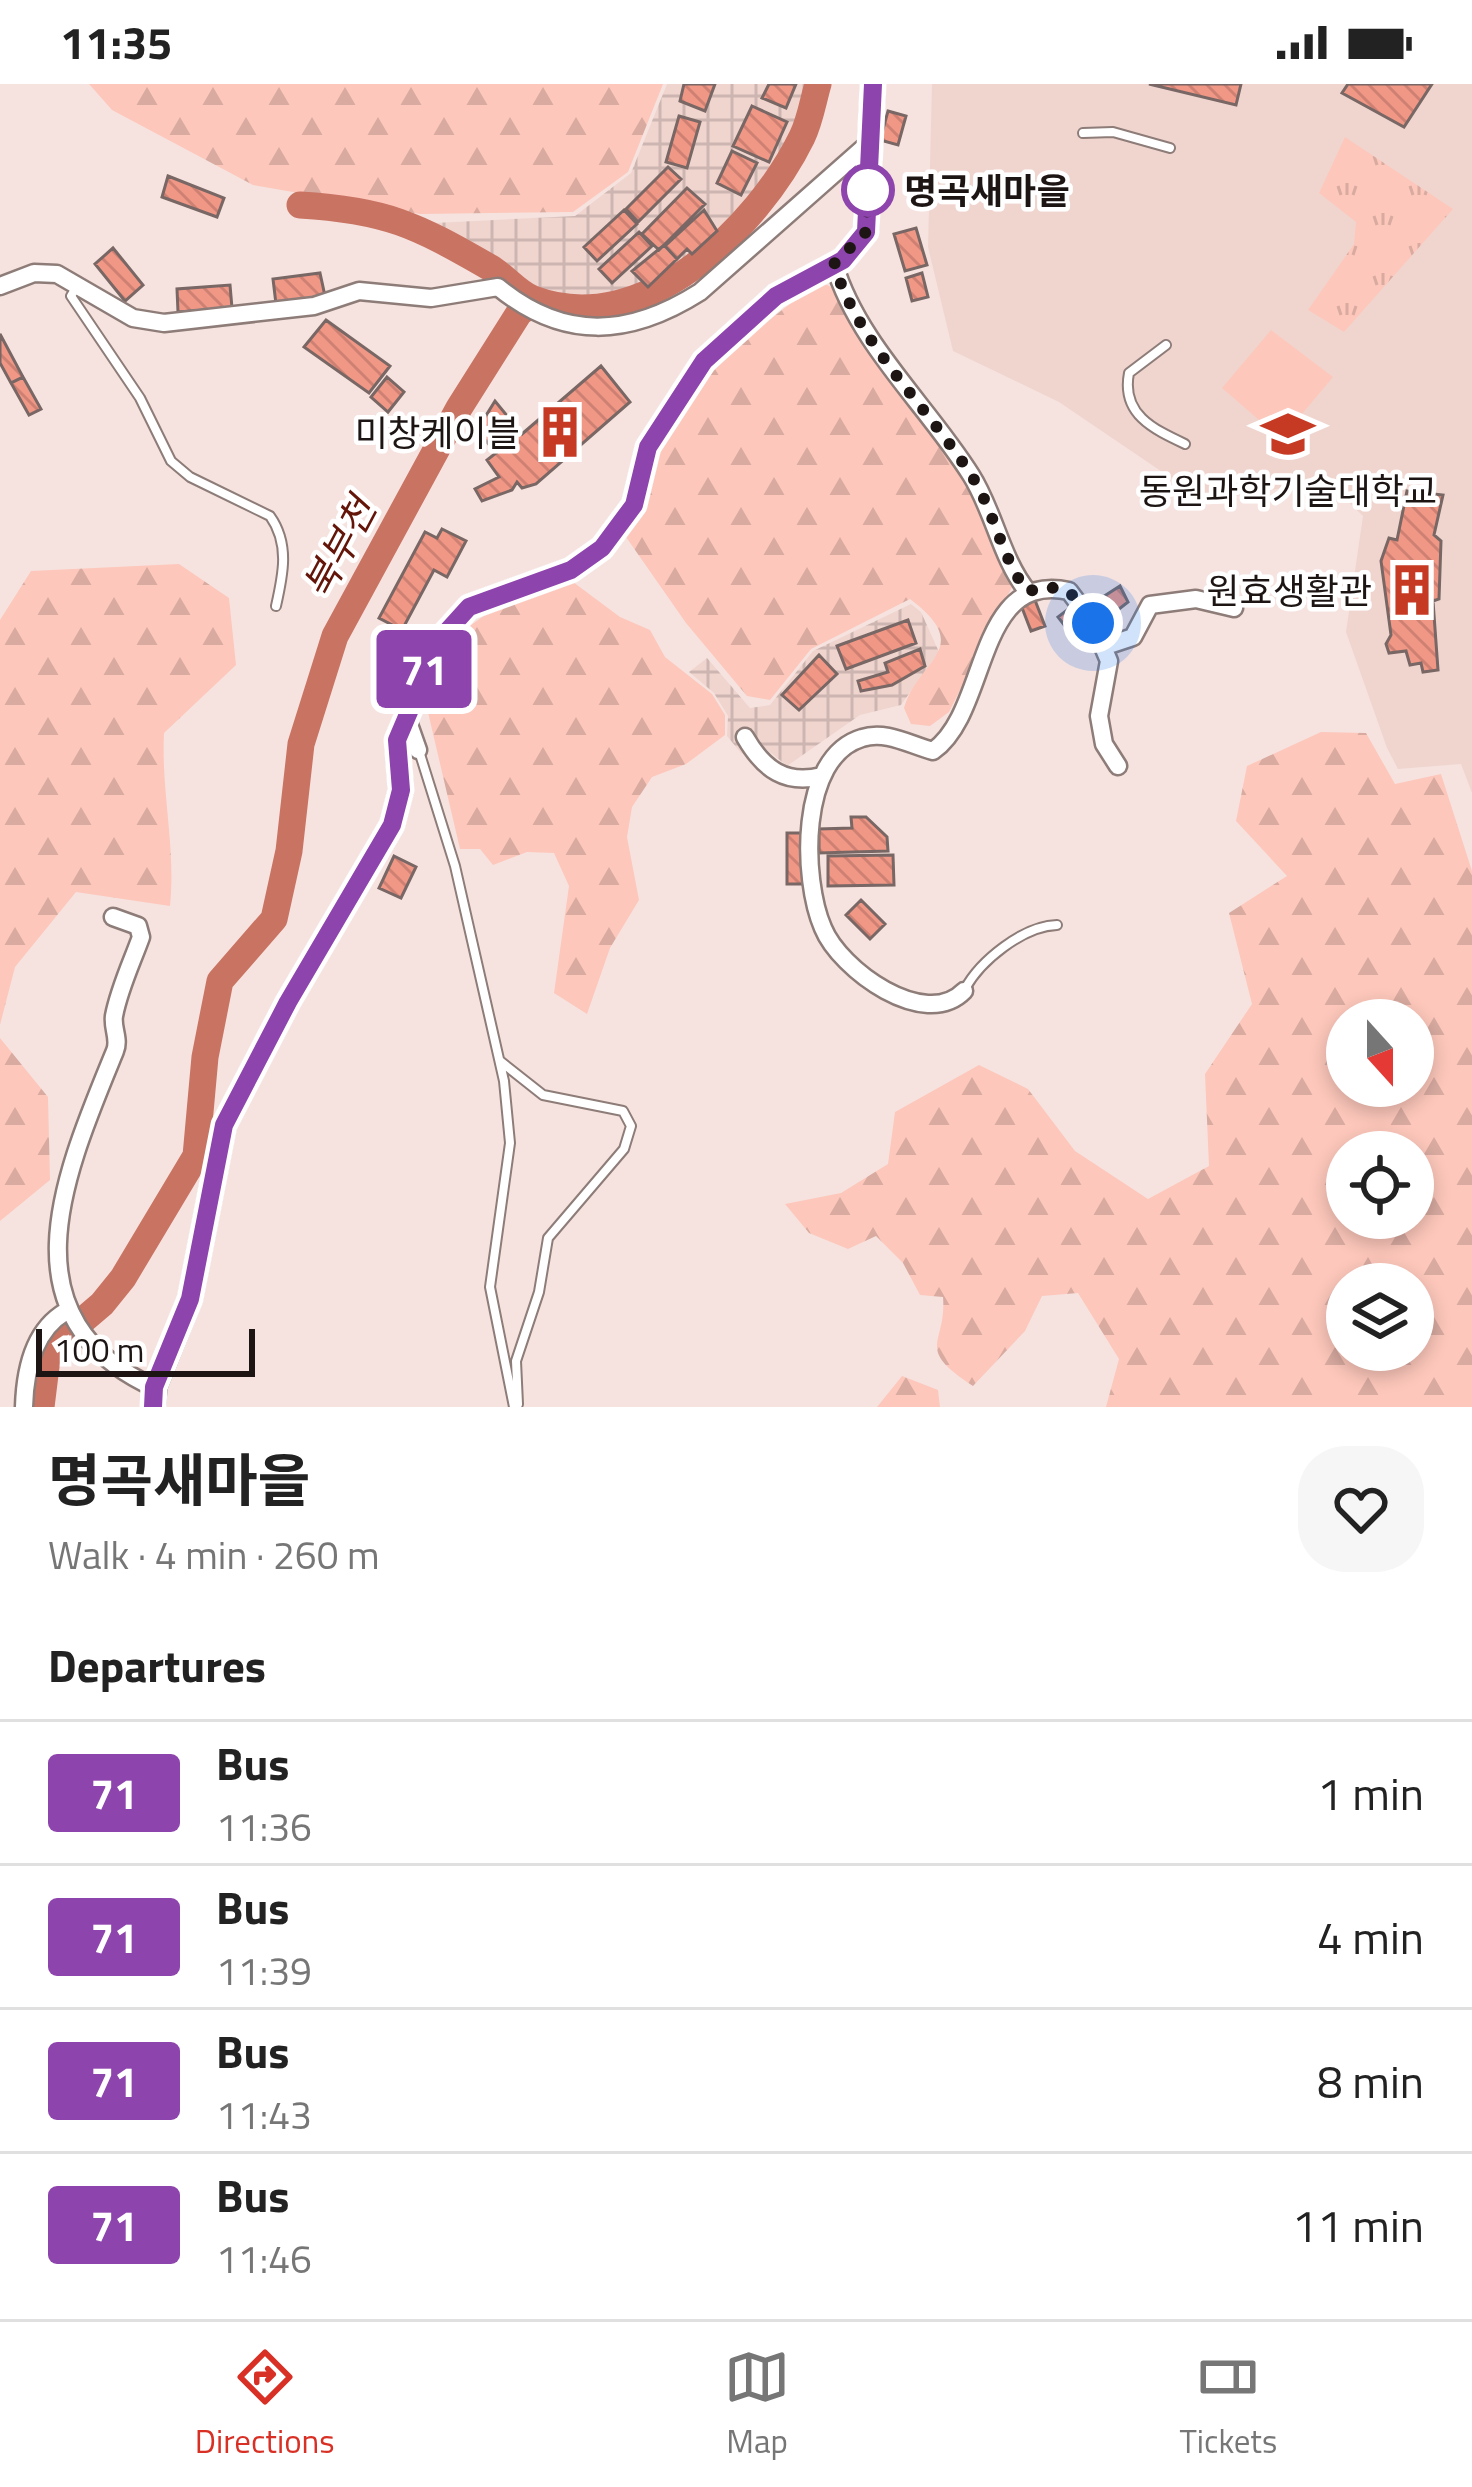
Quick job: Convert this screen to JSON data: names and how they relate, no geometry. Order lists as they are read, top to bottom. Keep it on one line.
{"water":["북부천"],"places":{"other":["명곡새마을"],"building":["미창케이블","원효생활관"],"school or university":["동원과학기술대학교"]},"lines":["bus line 71"],"scale_bar":"100 m","north":"bottom","page":{"status":"11:35","on_map":"71","scale":"100 m","heading":[["명곡새마을","Walk · 4 min · 260 m"],"Departures"],"list":[{"mark":"71","name":"Bus","note":"11:36","value":"1 min"},{"mark":"71","name":"Bus","note":"11:39","value":"4 min"},{"mark":"71","name":"Bus","note":"11:43","value":"8 min"},{"mark":"71","name":"Bus","note":"11:46","value":"11 min"}],"tabs":["Directions","Map","Tickets"]}}
